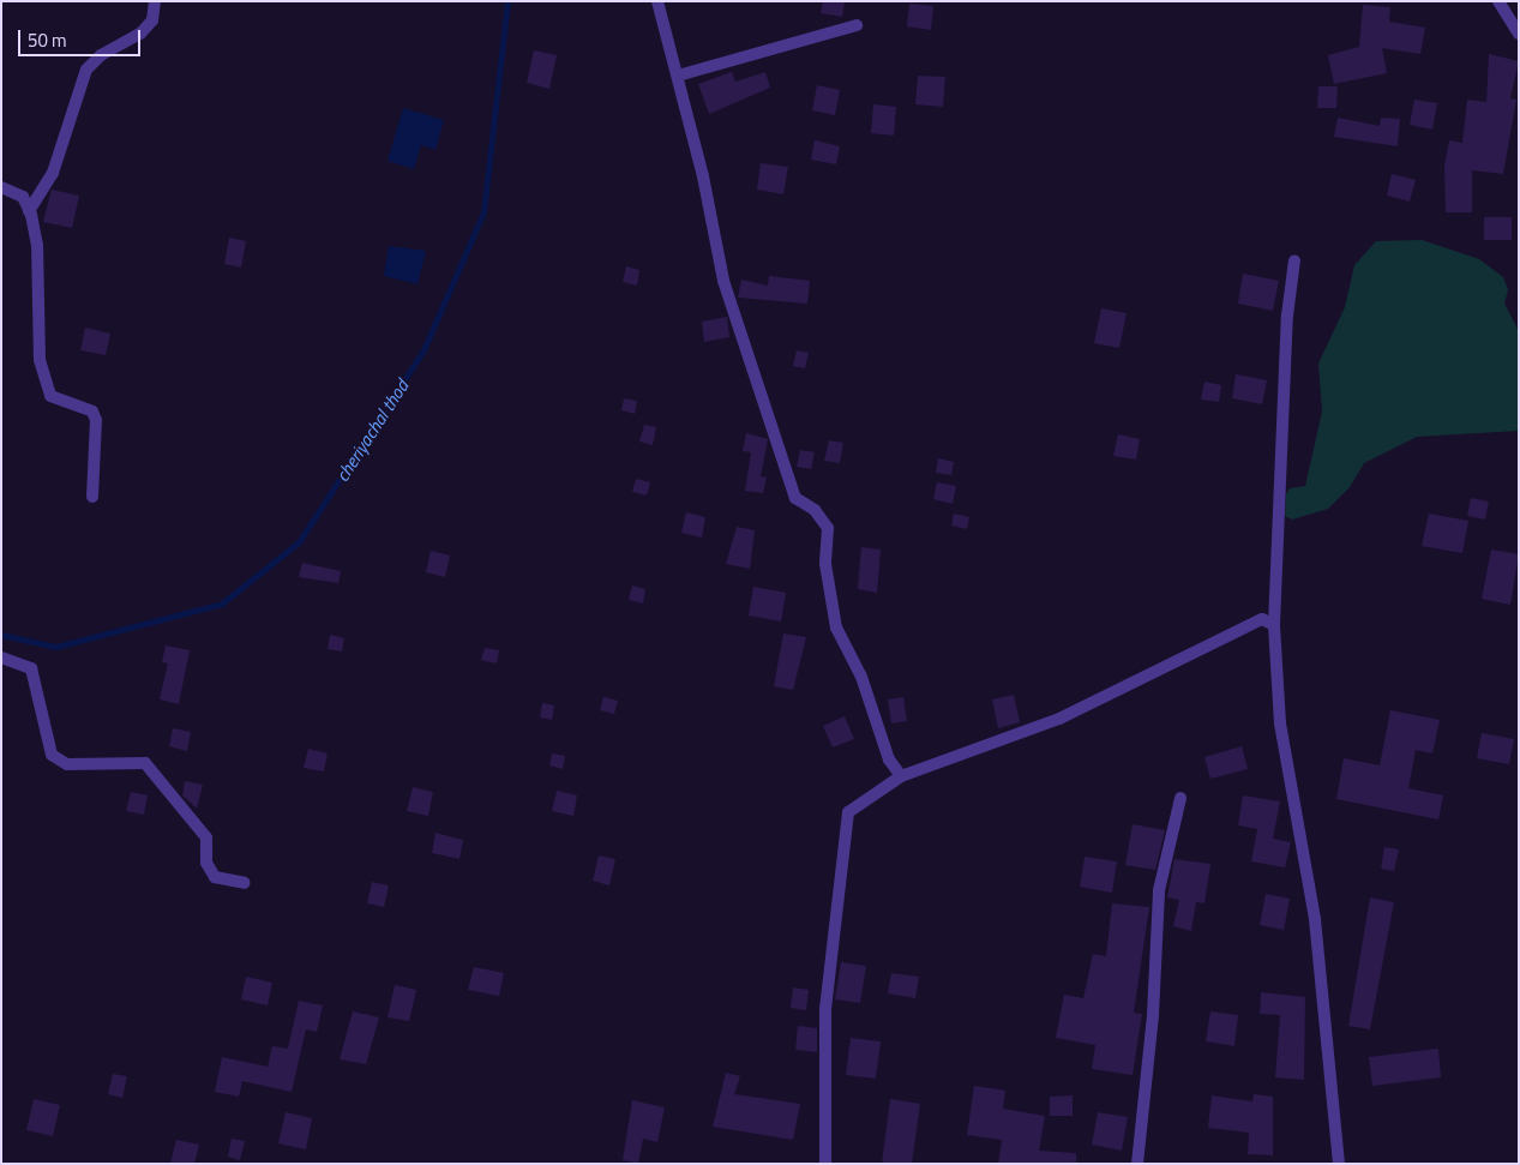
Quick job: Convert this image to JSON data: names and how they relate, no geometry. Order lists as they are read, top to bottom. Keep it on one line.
{"water":["cheriyachal thod"],"scale_bar":"50 m"}
